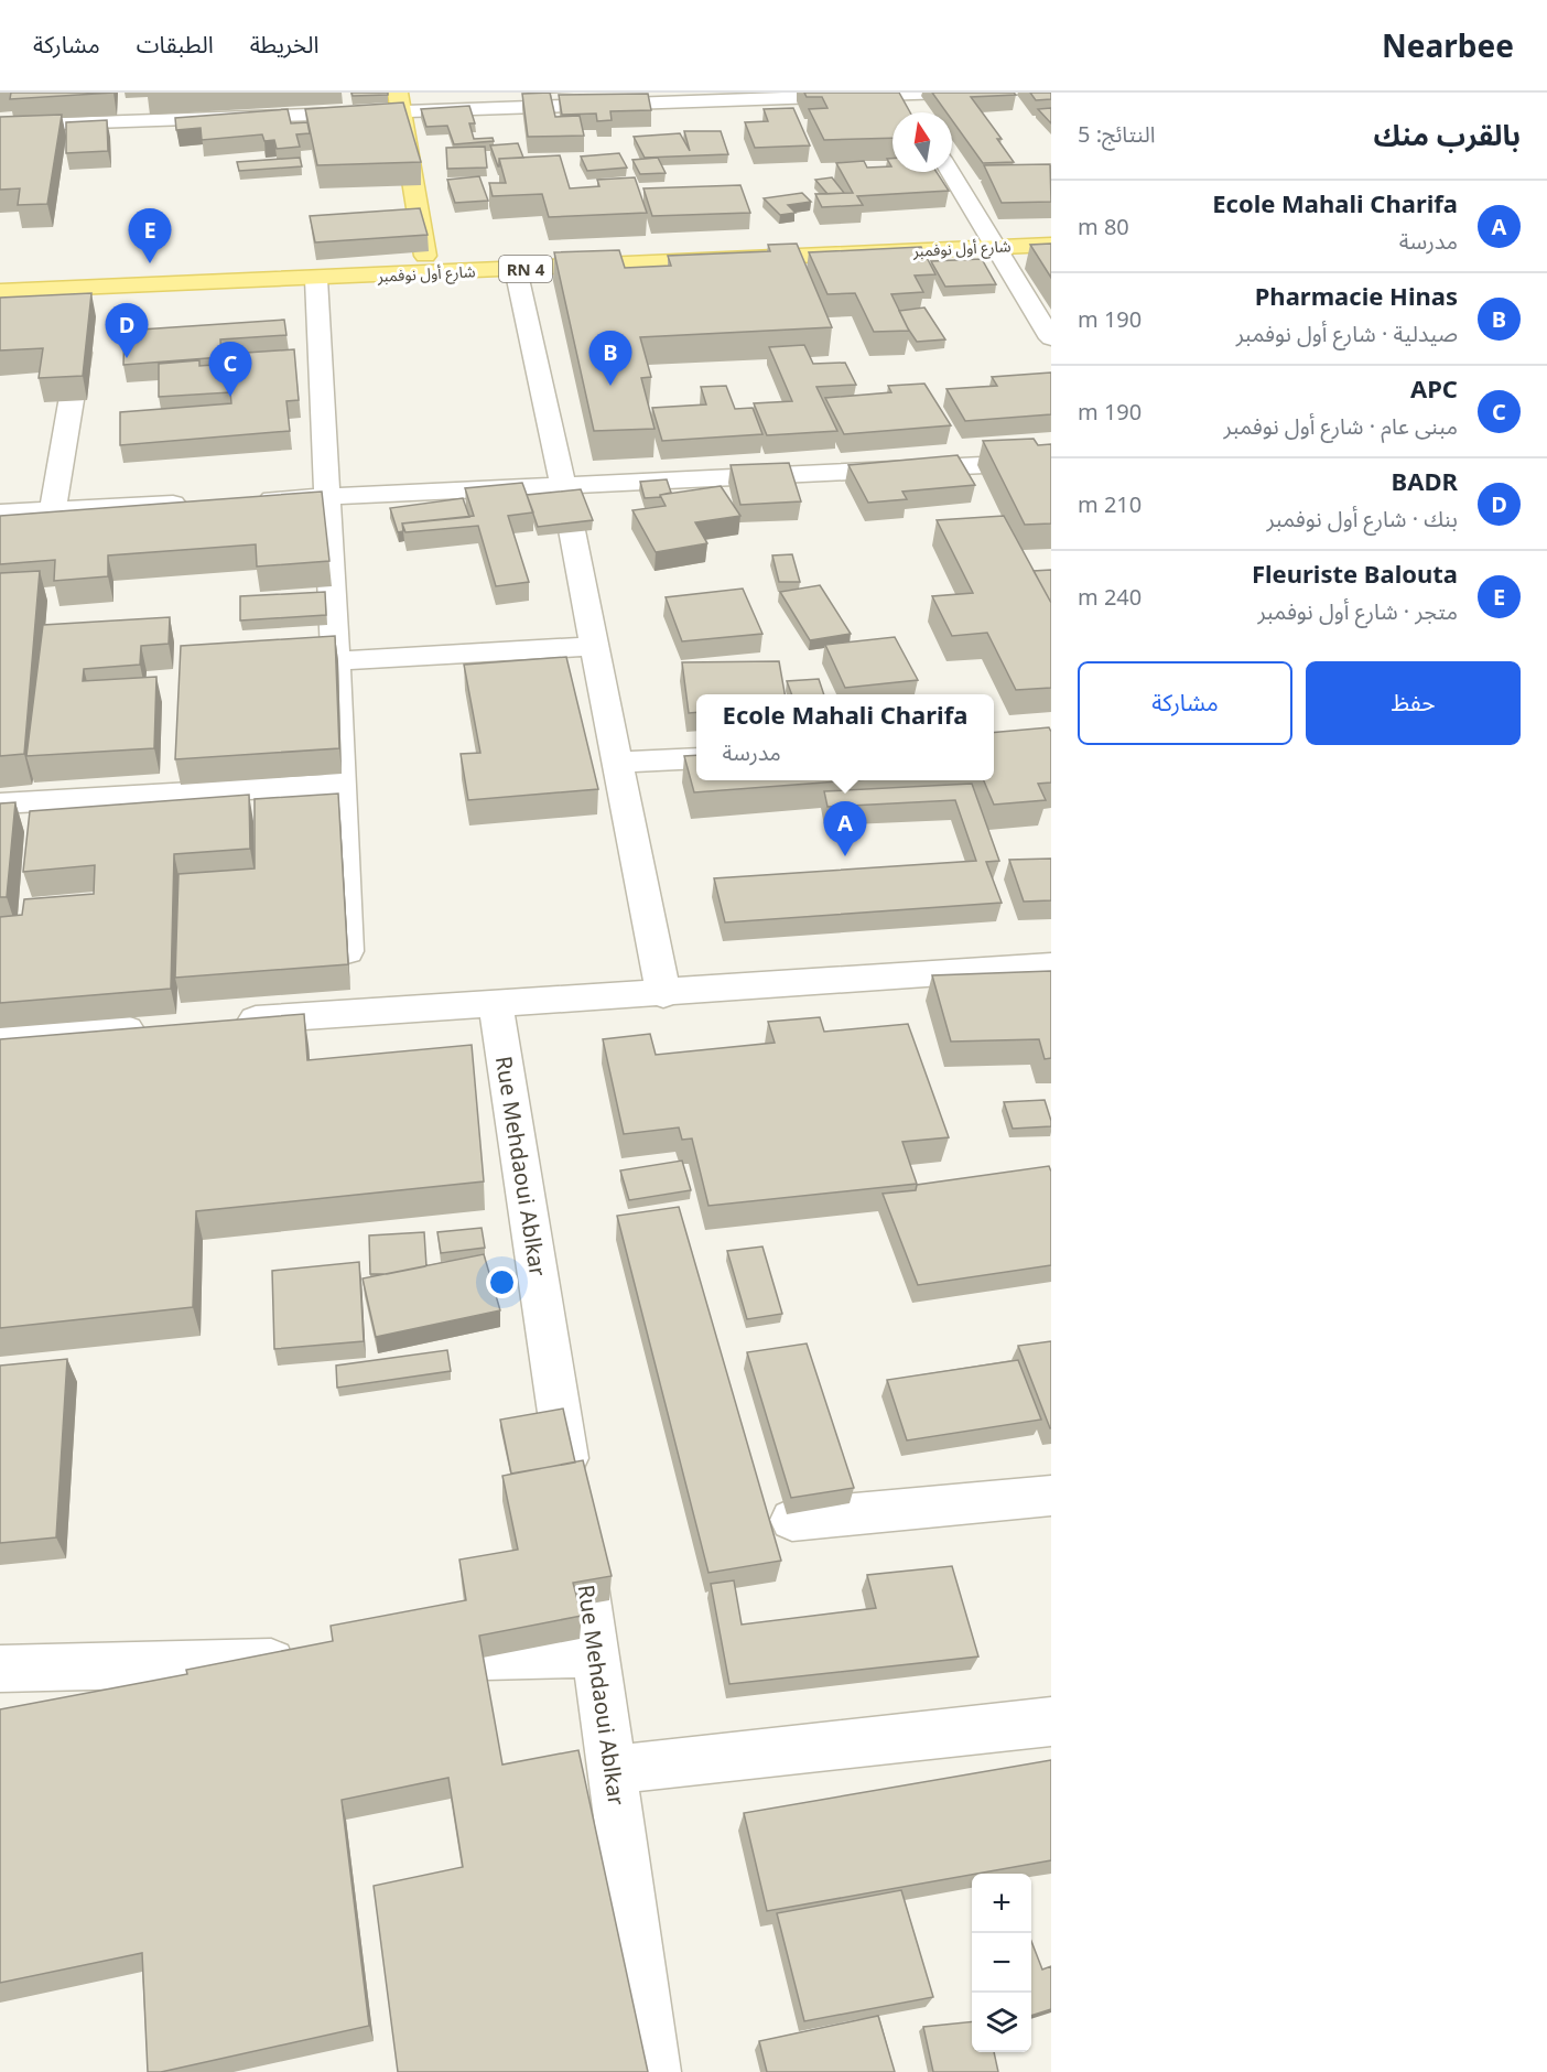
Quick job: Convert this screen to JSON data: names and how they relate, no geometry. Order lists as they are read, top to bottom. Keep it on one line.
{"streets":{"main road":["شارع أول نوفمبر","RN 4"],"street":["Rue Mehdaoui Ablkar"]},"north":"top","page":{"header":"Nearbee","nav":["الخريطة","الطبقات","مشاركة"],"heading":["بالقرب منك","النتائج: 5"],"list":[{"mark":"A","name":"Ecole Mahali Charifa","note":"مدرسة","value":"80 m"},{"mark":"B","name":"Pharmacie Hinas","note":"صيدلية · شارع أول نوفمبر","value":"190 m"},{"mark":"C","name":"APC","note":"مبنى عام · شارع أول نوفمبر","value":"190 m"},{"mark":"D","name":"BADR","note":"بنك · شارع أول نوفمبر","value":"210 m"},{"mark":"E","name":"Fleuriste Balouta","note":"متجر · شارع أول نوفمبر","value":"240 m"}],"pins":["E","D","B","C","A"],"buttons":["حفظ","مشاركة"],"popup":["Ecole Mahali Charifa","مدرسة"],"map_buttons":["+","−"]}}
